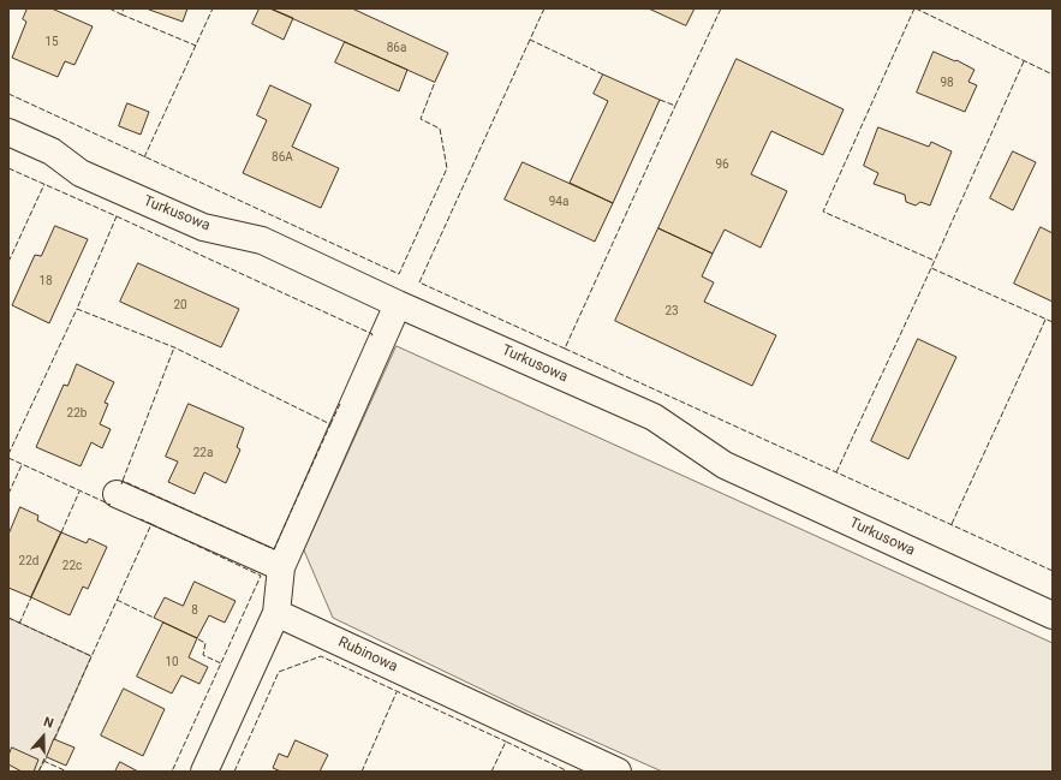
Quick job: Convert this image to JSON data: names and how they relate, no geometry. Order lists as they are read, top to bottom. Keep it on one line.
{"streets":{"street":["Turkusowa","Rubinowa"]},"house_numbers":["15","86a","98","86A","96","94a","18","20","23","22b","22a","22d","22c","8","10"],"north":"top"}
